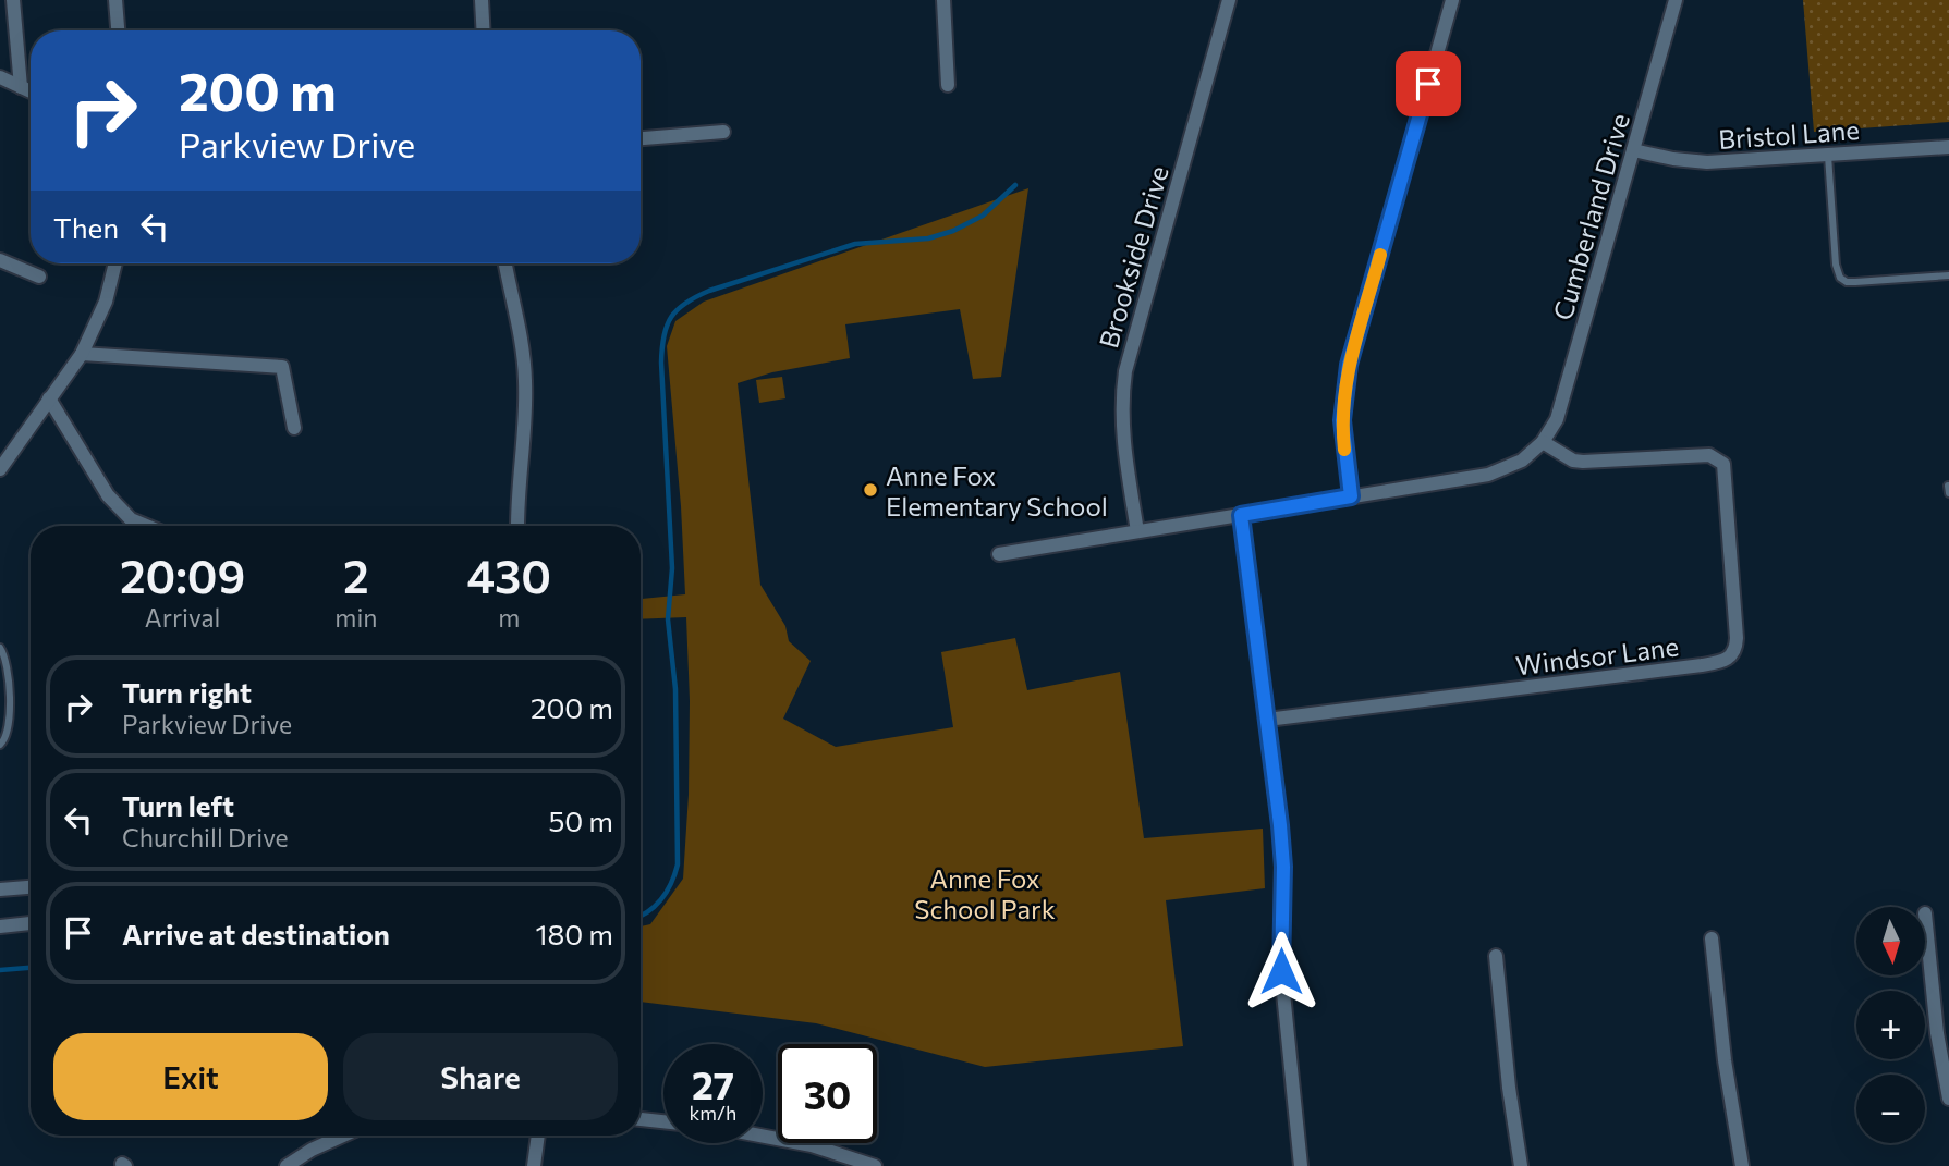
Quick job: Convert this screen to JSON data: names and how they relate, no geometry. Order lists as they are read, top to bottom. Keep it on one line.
{"streets":{"street":["Bristol Lane","Cumberland Drive","Brookside Drive","Windsor Lane"]},"crossings":[["Bristol Lane","Cumberland Drive"],["Cumberland Drive","Windsor Lane"]],"parks":["Anne Fox School Park"],"places":["Anne Fox Elementary School"],"north":"bottom","page":{"turn":["200 m","Parkview Drive"],"then":"Then","eta":["20:09","Arrival","2","min","430","m"],"list":[{"name":"Turn right","note":"Parkview Drive","value":"200 m"},{"name":"Turn left","note":"Churchill Drive","value":"50 m"},{"name":"Arrive at destination","value":"180 m"}],"map_buttons":["+","−"],"buttons":["Exit","Share"],"speed":"27 km/h","limit":"30"}}
